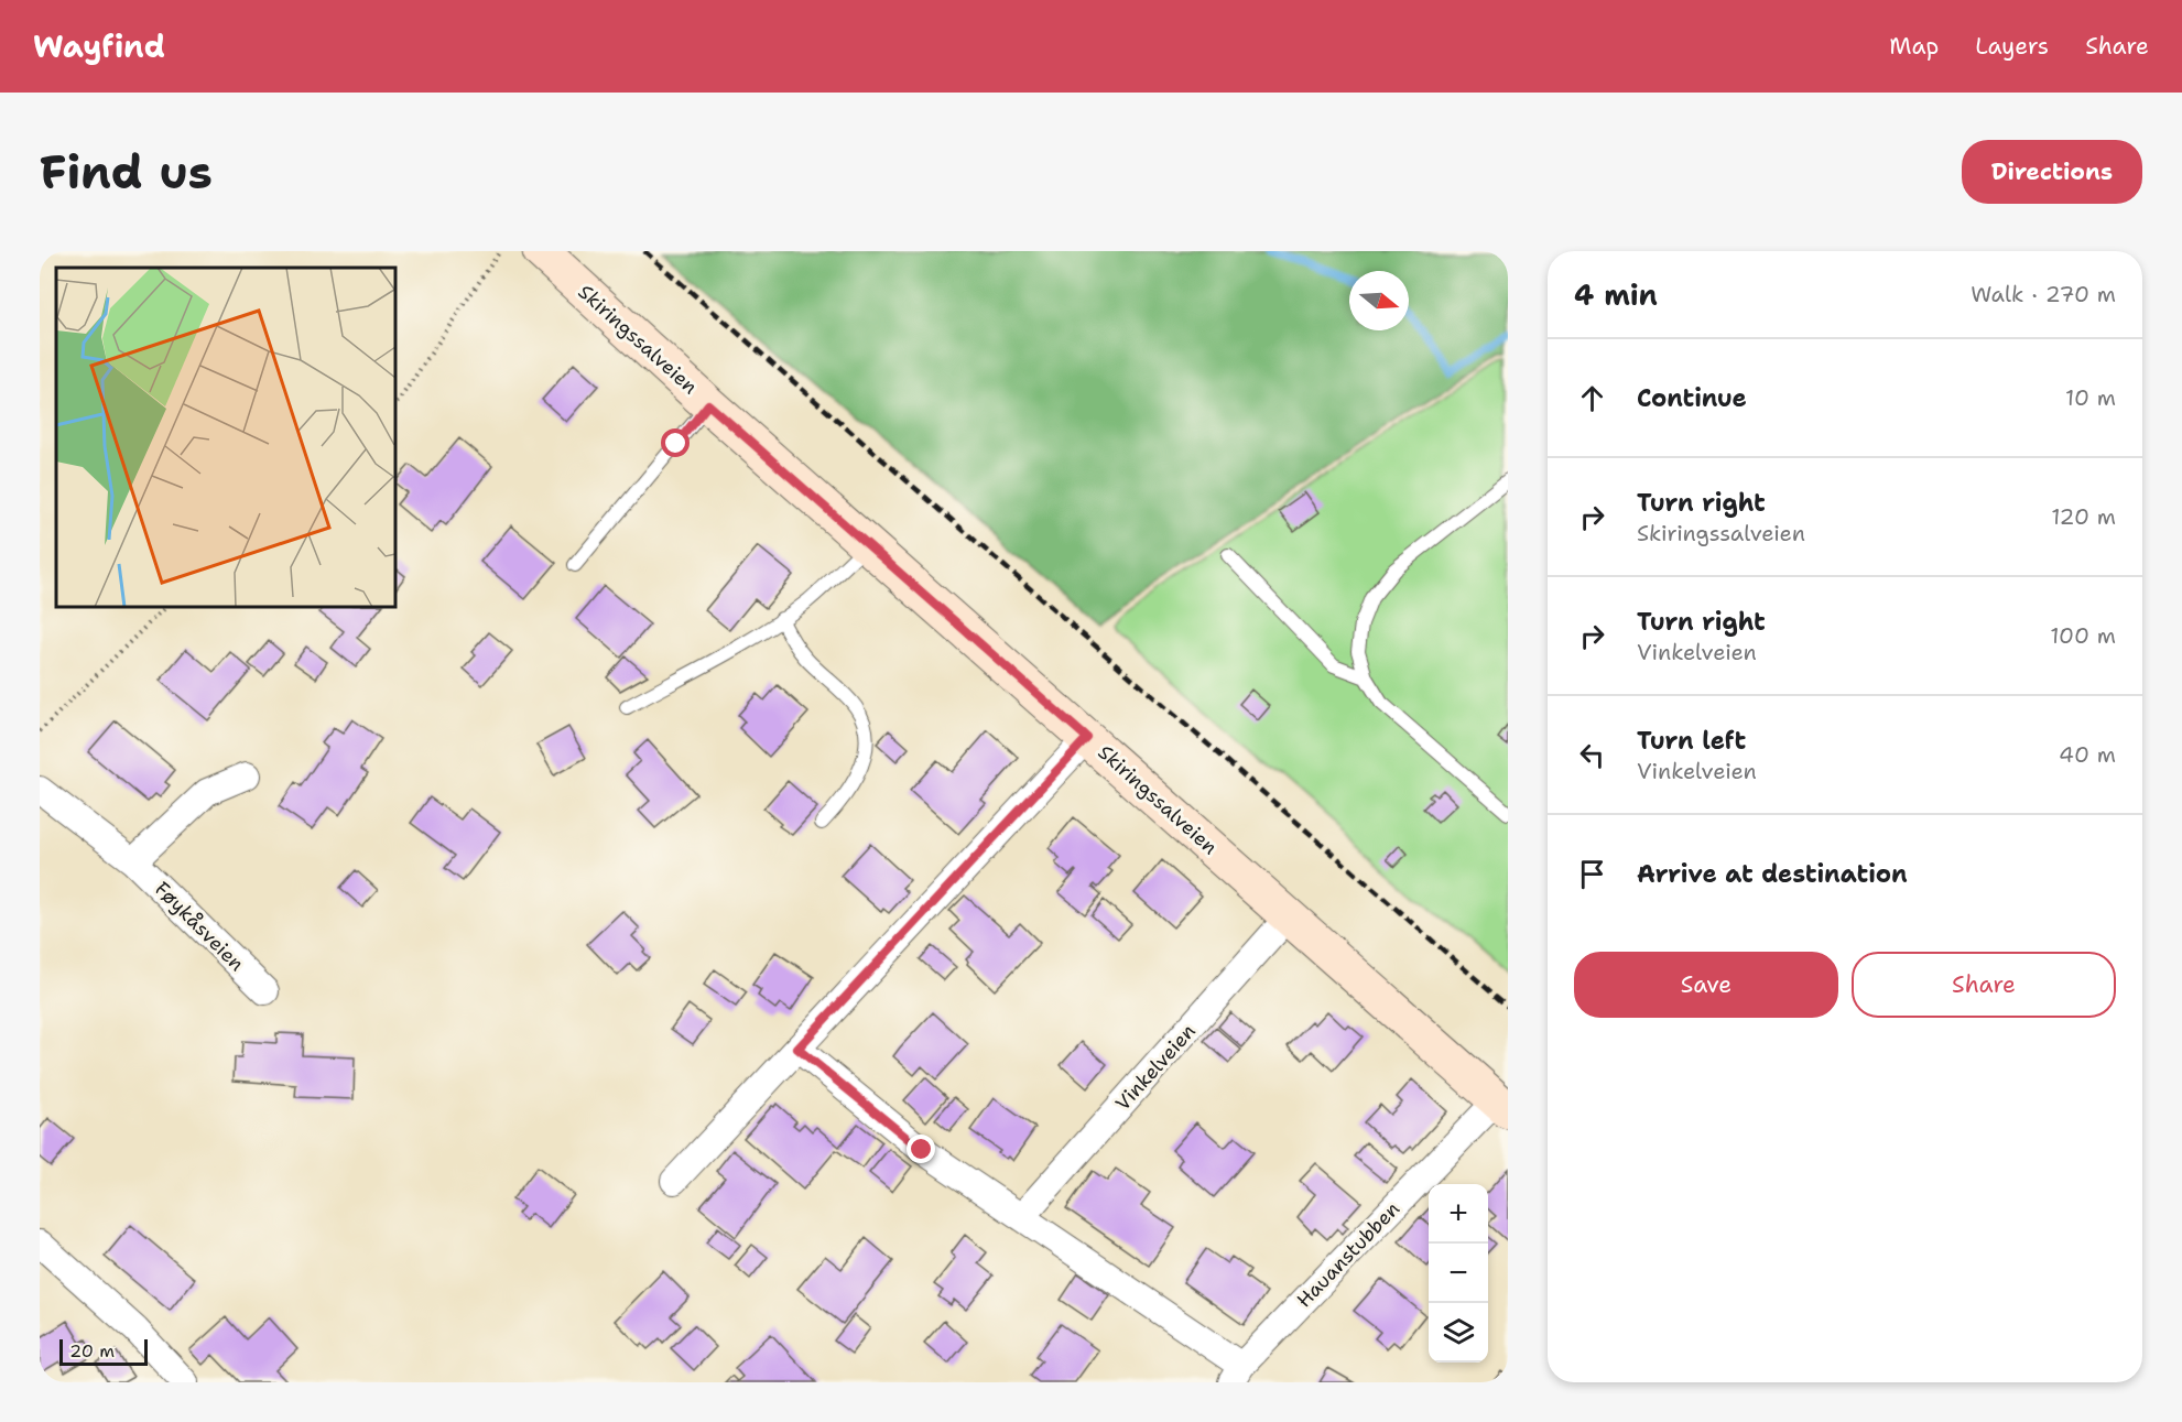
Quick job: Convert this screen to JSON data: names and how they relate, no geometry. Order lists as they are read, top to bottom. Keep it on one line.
{"streets":{"main road":["Skiringssalveien"],"street":["Føykåsveien","Vinkelveien","Hauanstubben"]},"crossings":[["Skiringssalveien","Vinkelveien"],["Skiringssalveien","Hauanstubben"]],"scale_bar":"20 m","north":"right","page":{"header":"Wayfind","nav":["Map","Layers","Share"],"buttons":["Directions",["Save","Share"]],"title":"Find us","heading":["4 min","Walk · 270 m"],"list":[["Continue","10 m"],["Turn right","Skiringssalveien","120 m"],["Turn right","Vinkelveien","100 m"],["Turn left","Vinkelveien","40 m"],"Arrive at destination"],"map_buttons":["+","−"],"scale":"20 m"}}
